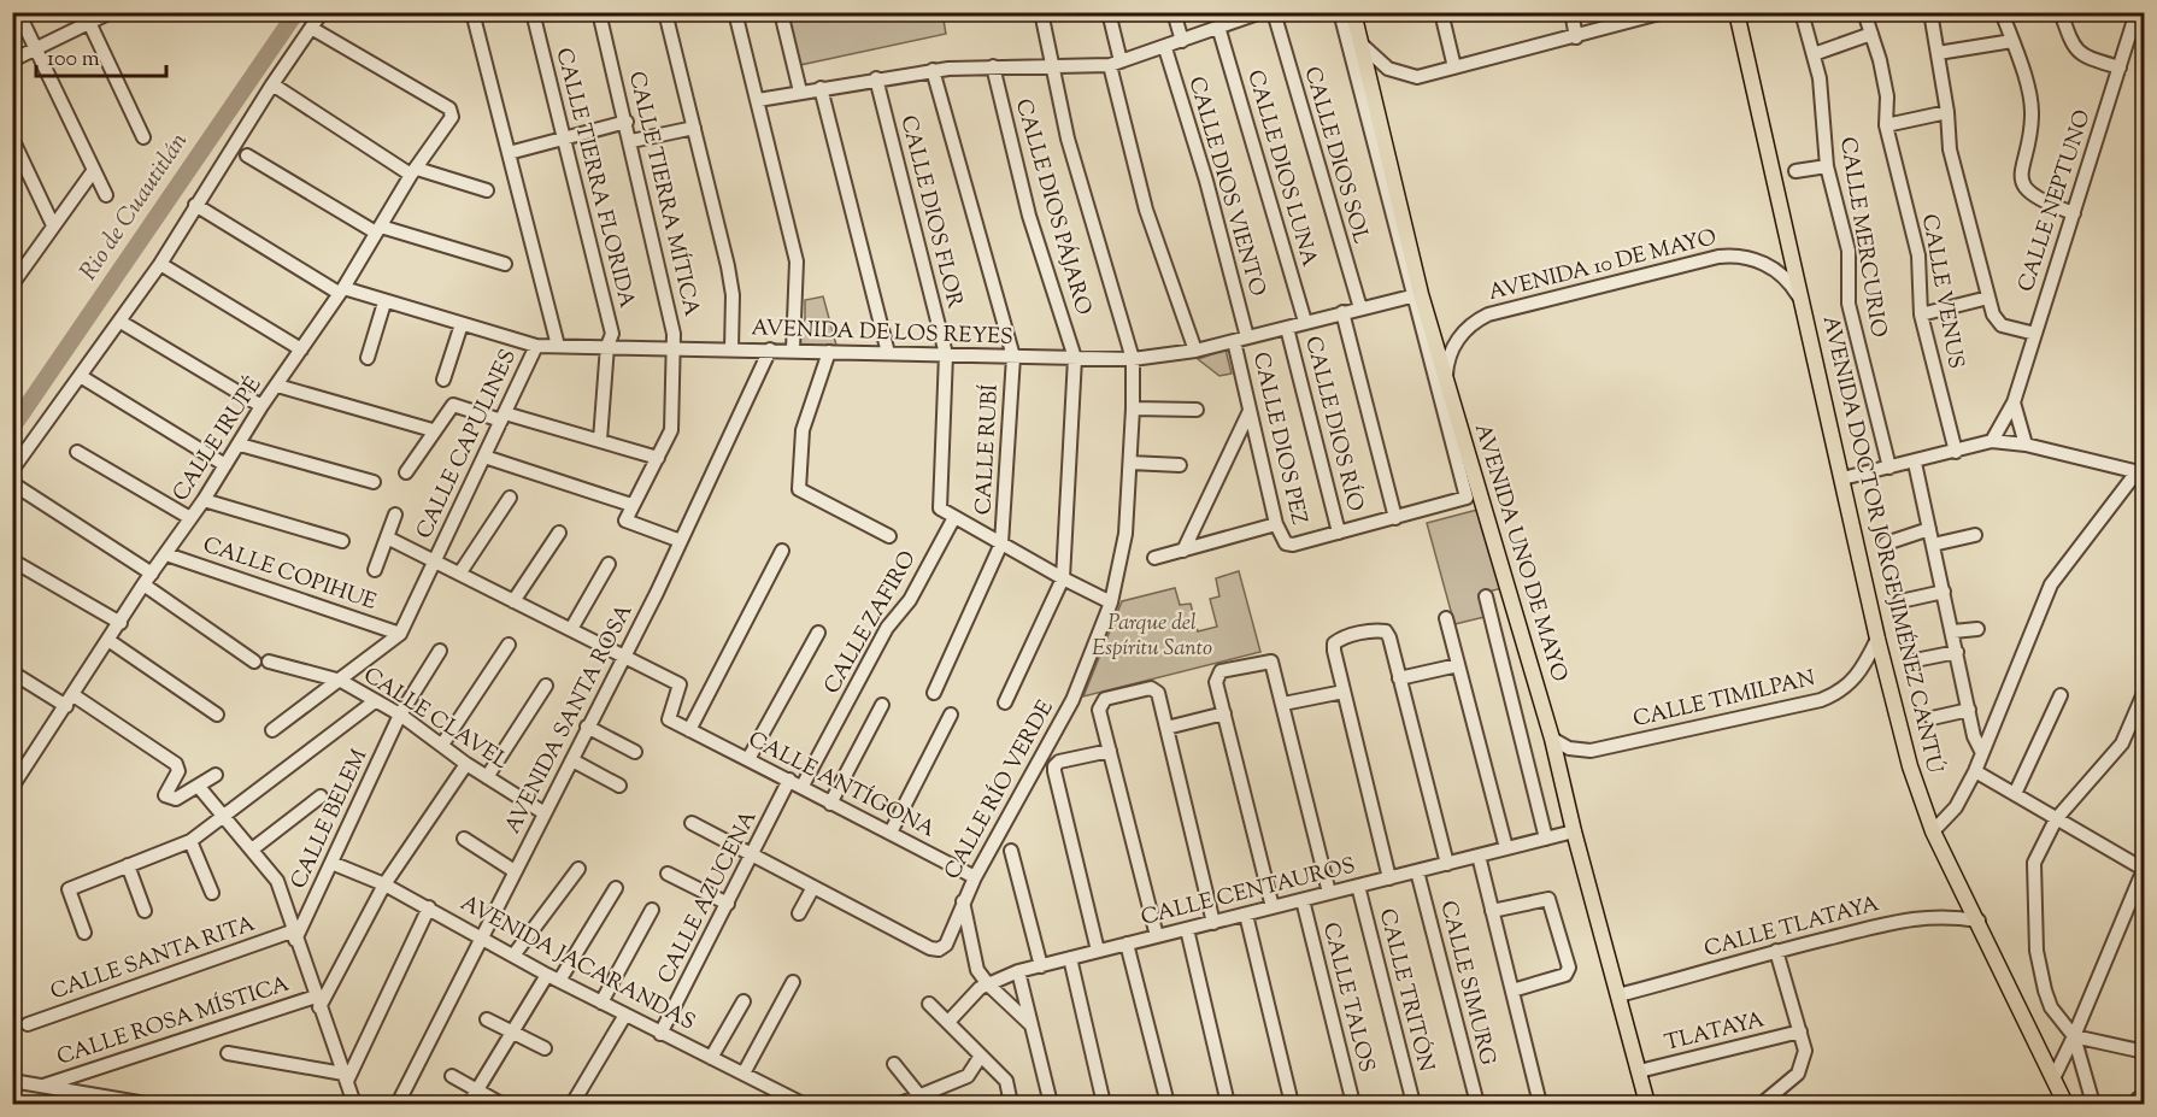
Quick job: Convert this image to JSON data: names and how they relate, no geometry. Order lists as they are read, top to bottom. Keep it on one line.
{"streets":{"main road":["AVENIDA DOCTOR JORGE JIMÉNEZ CANTÚ","AVENIDA UNO DE MAYO"],"street":["CALLE DIOS SOL","CALLE DIOS LUNA","CALLE TIERRA FLORIDA","CALLE DIOS VIENTO","CALLE TIERRA MÍTICA","CALLE NEPTUNO","CALLE DIOS PÁJARO","CALLE DIOS FLOR","CALLE MERCURIO","AVENIDA 10 DE MAYO","CALLE VENUS","AVENIDA DE LOS REYES","CALLE DIOS RÍO","CALLE DIOS PEZ","CALLE IRUPÉ","CALLE CAPULINES","CALLE RUBÍ","CALLE COPIHUE","CALLE ZAFIRO","CALLE TIMILPAN","CALLE CLAVEL","AVENIDA SANTA ROSA","CALLE ANTÍGONA","CALLE RÍO VERDE","CALLE BELEM","CALLE CENTAUROS","CALLE AZUCENA","CALLE TLATAYA","CALLE SANTA RITA","AVENIDA JACARANDAS","CALLE SIMURG","CALLE TRITÓN","CALLE TALOS","CALLE ROSA MÍSTICA","TLATAYA"]},"crossings":[["CALLE DIOS SOL","AVENIDA DE LOS REYES"],["CALLE DIOS LUNA","AVENIDA DE LOS REYES"],["CALLE TIERRA FLORIDA","AVENIDA DE LOS REYES"],["CALLE DIOS VIENTO","AVENIDA DE LOS REYES"],["CALLE DIOS VIENTO","CALLE DIOS PEZ"],["CALLE TIERRA MÍTICA","AVENIDA DE LOS REYES"],["CALLE DIOS PÁJARO","AVENIDA DE LOS REYES"],["CALLE DIOS FLOR","AVENIDA DE LOS REYES"],["AVENIDA 10 DE MAYO","AVENIDA DOCTOR JORGE JIMÉNEZ CANTÚ"],["AVENIDA 10 DE MAYO","AVENIDA UNO DE MAYO"],["AVENIDA DE LOS REYES","CALLE DIOS RÍO"],["AVENIDA DE LOS REYES","CALLE DIOS PEZ"],["AVENIDA DE LOS REYES","CALLE IRUPÉ"],["AVENIDA DE LOS REYES","CALLE CAPULINES"],["AVENIDA DE LOS REYES","CALLE RUBÍ"],["AVENIDA DE LOS REYES","AVENIDA UNO DE MAYO"],["AVENIDA DE LOS REYES","AVENIDA SANTA ROSA"],["AVENIDA DE LOS REYES","CALLE RÍO VERDE"],["CALLE DIOS RÍO","CALLE DIOS PEZ"],["CALLE IRUPÉ","CALLE COPIHUE"],["CALLE CAPULINES","CALLE COPIHUE"],["AVENIDA DOCTOR JORGE JIMÉNEZ CANTÚ","CALLE TIMILPAN"],["AVENIDA DOCTOR JORGE JIMÉNEZ CANTÚ","CALLE TLATAYA"],["AVENIDA UNO DE MAYO","CALLE TIMILPAN"],["AVENIDA UNO DE MAYO","CALLE CENTAUROS"],["AVENIDA UNO DE MAYO","CALLE TLATAYA"],["AVENIDA UNO DE MAYO","TLATAYA"],["CALLE ZAFIRO","CALLE ANTÍGONA"],["CALLE CLAVEL","AVENIDA SANTA ROSA"],["CALLE CLAVEL","CALLE BELEM"],["AVENIDA SANTA ROSA","CALLE ANTÍGONA"],["AVENIDA SANTA ROSA","AVENIDA JACARANDAS"],["CALLE ANTÍGONA","CALLE RÍO VERDE"],["CALLE ANTÍGONA","CALLE AZUCENA"],["CALLE BELEM","CALLE SANTA RITA"],["CALLE BELEM","AVENIDA JACARANDAS"],["CALLE BELEM","CALLE ROSA MÍSTICA"],["CALLE CENTAUROS","CALLE SIMURG"],["CALLE CENTAUROS","CALLE TRITÓN"],["CALLE CENTAUROS","CALLE TALOS"],["CALLE AZUCENA","AVENIDA JACARANDAS"],["CALLE TLATAYA","TLATAYA"],["CALLE SANTA RITA","CALLE ROSA MÍSTICA"]],"water":["Rio de Cuautitlán"],"parks":["Parque del Espíritu Santo"],"scale_bar":"100 m"}
